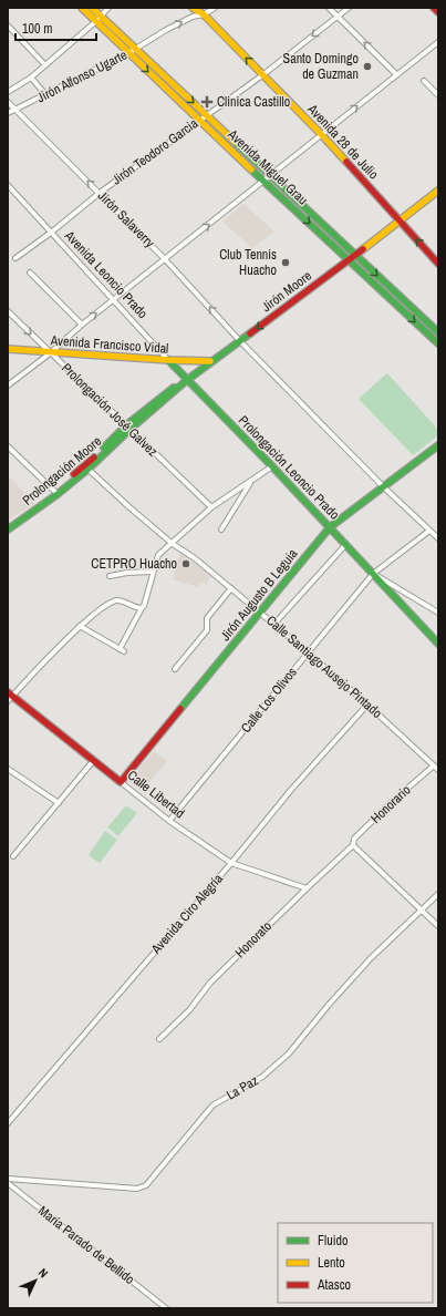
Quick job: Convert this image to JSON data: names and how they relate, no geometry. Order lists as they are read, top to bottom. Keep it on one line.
{"streets":{"street":["Jirón Alfonso Ugarte","Avenida 28 de Julio","Jirón Teodoro Garcia","Avenida Miguel Grau","Jirón Salaverry","Avenida Leoncio Prado","Jirón Moore","Avenida Francisco Vidal","Prolongación José Galvez","Prolongación Leoncio Prado","Prolongación Moore","Jirón Augusto B Leguia","Calle Santiago Ausejo Pintado","Calle Los Olivos","Calle Libertad","Honorario","Avenida Ciro Alegría","Honorato","La Paz","María Parado de Bellido"]},"crossings":[["Jirón Alfonso Ugarte","Avenida 28 de Julio"],["Jirón Alfonso Ugarte","Avenida Miguel Grau"],["Jirón Alfonso Ugarte","Jirón Salaverry"],["Avenida 28 de Julio","Jirón Teodoro Garcia"],["Avenida 28 de Julio","Jirón Moore"],["Jirón Teodoro Garcia","Avenida Miguel Grau"],["Jirón Teodoro Garcia","Jirón Salaverry"],["Jirón Teodoro Garcia","Avenida Leoncio Prado"],["Avenida Miguel Grau","Jirón Moore"],["Jirón Salaverry","Jirón Moore"],["Jirón Salaverry","Jirón Augusto B Leguia"],["Jirón Salaverry","Calle Los Olivos"],["Avenida Leoncio Prado","Jirón Moore"],["Avenida Leoncio Prado","Avenida Francisco Vidal"],["Avenida Leoncio Prado","Prolongación Leoncio Prado"],["Jirón Moore","Avenida Francisco Vidal"],["Jirón Moore","Prolongación José Galvez"],["Jirón Moore","Prolongación Leoncio Prado"],["Jirón Moore","Prolongación Moore"],["Avenida Francisco Vidal","Prolongación José Galvez"],["Prolongación José Galvez","Prolongación Moore"],["Prolongación Leoncio Prado","Jirón Augusto B Leguia"],["Prolongación Leoncio Prado","Calle Los Olivos"],["Prolongación Moore","Calle Santiago Ausejo Pintado"],["Jirón Augusto B Leguia","Calle Santiago Ausejo Pintado"],["Jirón Augusto B Leguia","Calle Libertad"],["Calle Santiago Ausejo Pintado","Calle Los Olivos"],["Calle Santiago Ausejo Pintado","Honorario"],["Calle Santiago Ausejo Pintado","Avenida Ciro Alegría"],["Calle Los Olivos","Calle Libertad"],["Calle Libertad","Avenida Ciro Alegría"],["Calle Libertad","Honorato"],["Honorario","Honorato"]],"one_way":["Avenida 28 de Julio","Avenida Miguel Grau","Jirón Salaverry"],"places":{"other":["Santo Domingo de Guzman","Club Tennis Huacho","CETPRO Huacho"],"health":["Clinica Castillo"]},"legend":["Fluido","Lento","Atasco"],"scale_bar":"100 m","north":"top right"}
